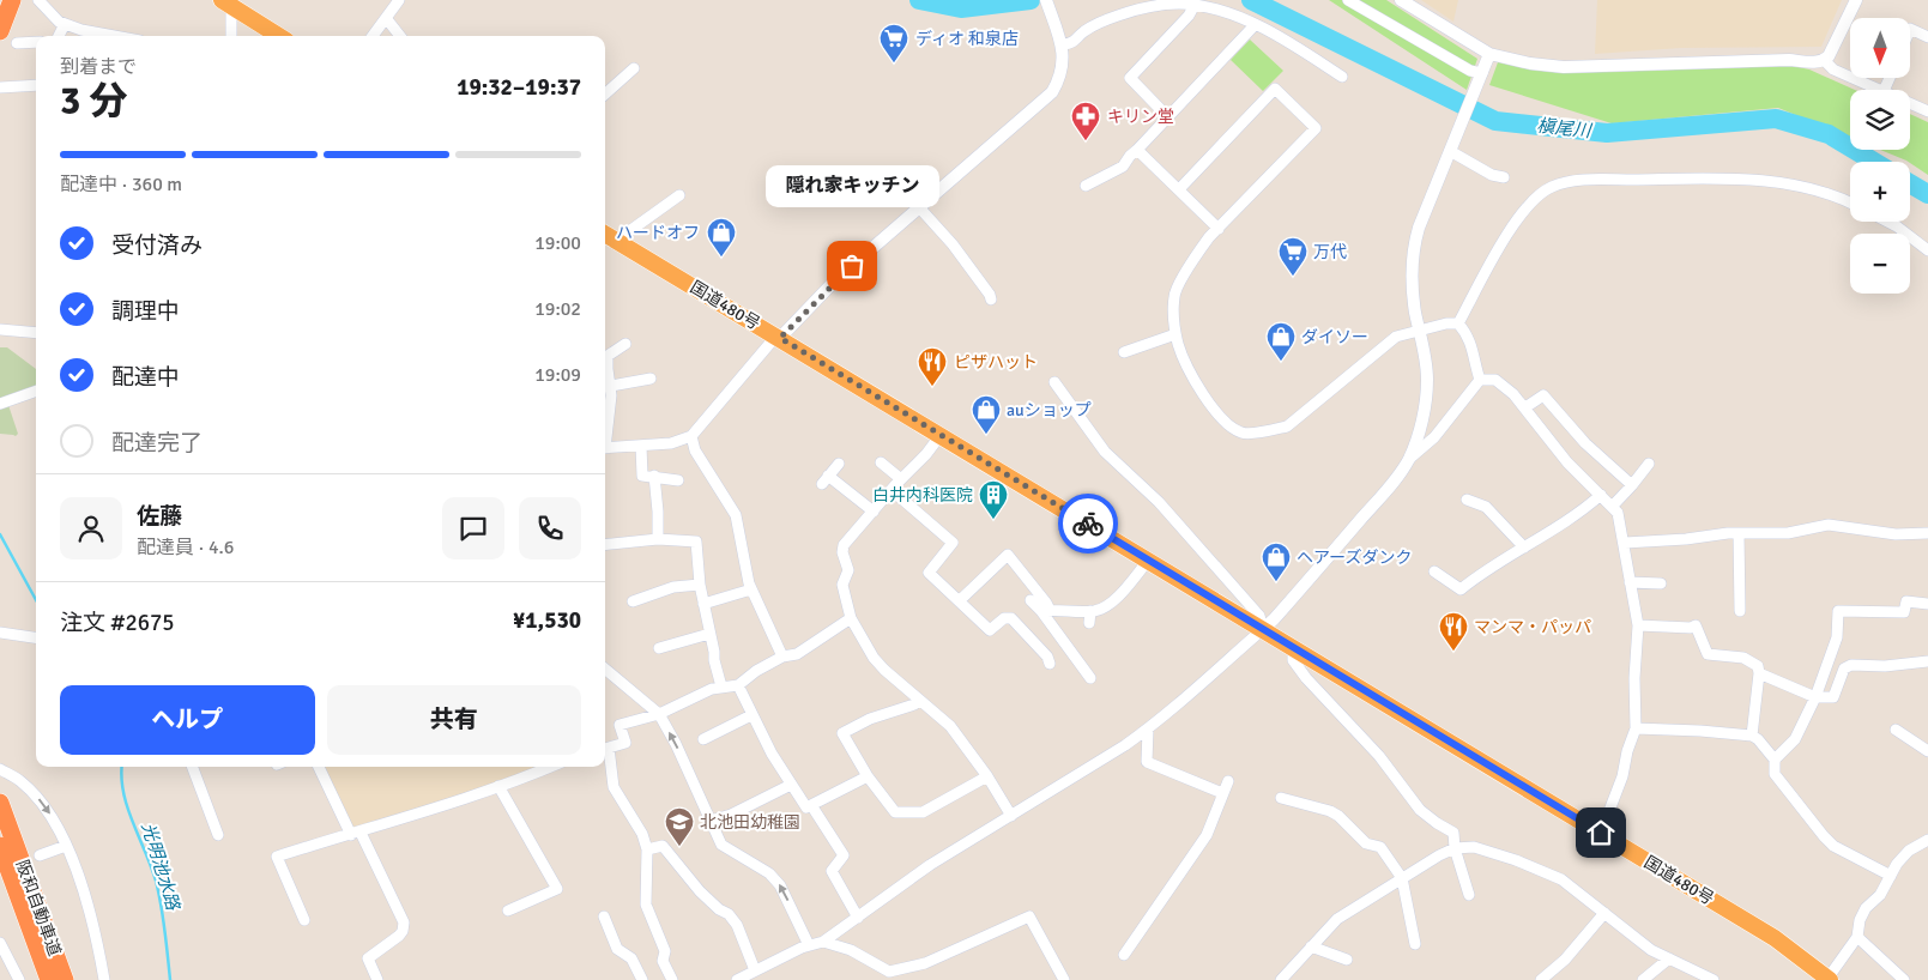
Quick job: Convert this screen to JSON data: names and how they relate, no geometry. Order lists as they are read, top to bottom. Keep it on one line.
{"streets":{"highway":["国道480号","阪和自動車道"]},"water":["槇尾川","光明池水路"],"places":{"supermarket":["ディオ 和泉店","万代"],"pharmacy":["キリン堂"],"shop":["ハードオフ","ダイソー","auショップ","ヘアーズダンク"],"other":["隠れ家キッチン"],"restaurant":["ピザハット","マンマ・パッパ"],"building":["白井内科医院"],"school or university":["北池田幼稚園"]},"north":"bottom","page":{"map_buttons":["+","−"],"heading":["3 分","到着まで","19:32–19:37"],"panel":["佐藤","配達員 · 4.6","注文 #2675","¥1,530"],"bar":"配達中 · 360 m","bubble":"隠れ家キッチン","list":[["受付済み","19:00"],["調理中","19:02"],["配達中","19:09"],"配達完了"],"buttons":["ヘルプ","共有"]}}
